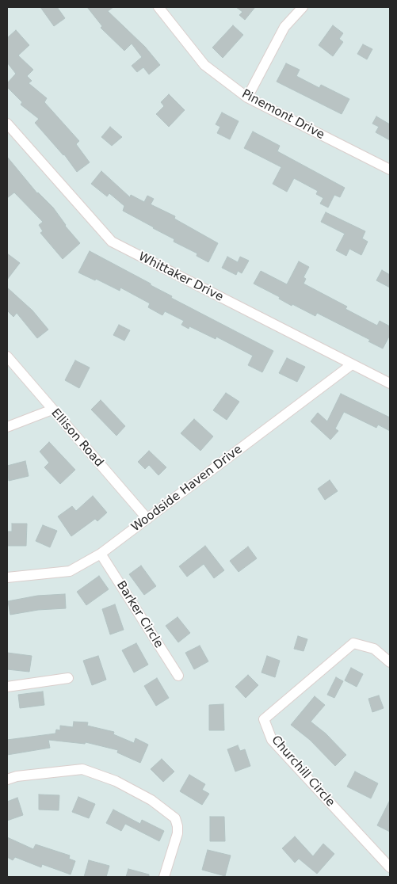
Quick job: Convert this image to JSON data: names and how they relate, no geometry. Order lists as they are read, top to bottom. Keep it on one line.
{"streets":{"street":["Pinemont Drive","Whittaker Drive","Ellison Road","Woodside Haven Drive","Barker Circle","Churchill Circle"]},"crossings":[["Whittaker Drive","Woodside Haven Drive"],["Ellison Road","Woodside Haven Drive"],["Woodside Haven Drive","Barker Circle"]]}
